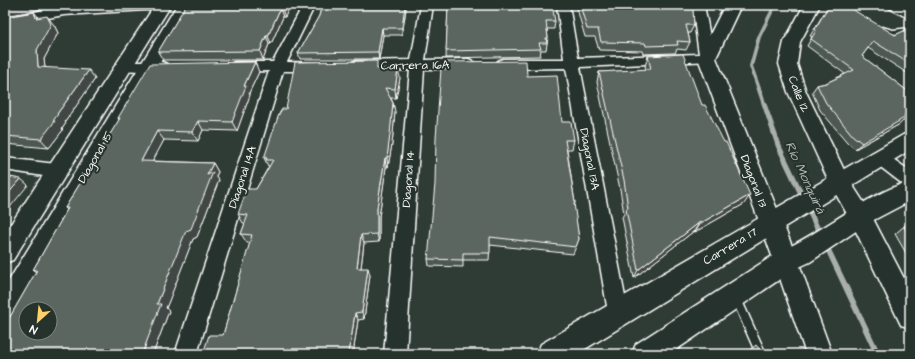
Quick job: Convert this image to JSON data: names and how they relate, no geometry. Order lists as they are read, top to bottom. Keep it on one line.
{"streets":{"main road":["Carrera 17"],"street":["Carrera 16A","Calle 12","Diagonal 15","Diagonal 13A","Diagonal 14A","Diagonal 14","Diagonal 13"]},"crossings":[["Carrera 16A","Diagonal 13A"],["Carrera 16A","Diagonal 14A"],["Carrera 16A","Diagonal 14"],["Carrera 16A","Diagonal 13"],["Calle 12","Carrera 17"],["Diagonal 13A","Carrera 17"],["Diagonal 13","Carrera 17"]],"water":["Río Monquirá"],"north":"bottom left"}
